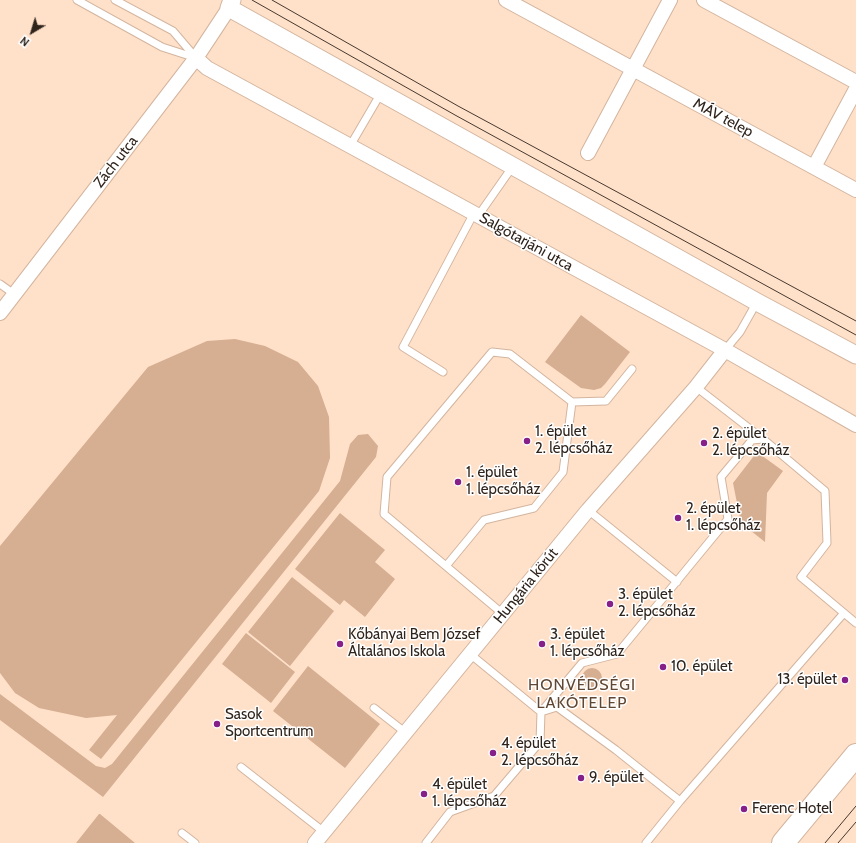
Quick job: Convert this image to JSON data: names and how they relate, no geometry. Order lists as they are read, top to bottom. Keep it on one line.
{"streets":{"street":["MÁV telep","Zách utca","Salgótarjáni utca","Hungária körút"]},"crossings":[["Zách utca","Salgótarjáni utca"],["Salgótarjáni utca","Hungária körút"]],"districts":["HONVÉDSÉGI LAKÓTELEP"],"places":["1. épület 2. lépcsőház","2. épület 2. lépcsőház","1. épület 1. lépcsőház","2. épület 1. lépcsőház","3. épület 2. lépcsőház","Kőbányai Bem József Általános Iskola","3. épület 1. lépcsőház","10. épület","13. épület","Sasok Sportcentrum","4. épület 2. lépcsőház","9. épület","4. épület 1. lépcsőház","Ferenc Hotel"],"north":"bottom left"}
